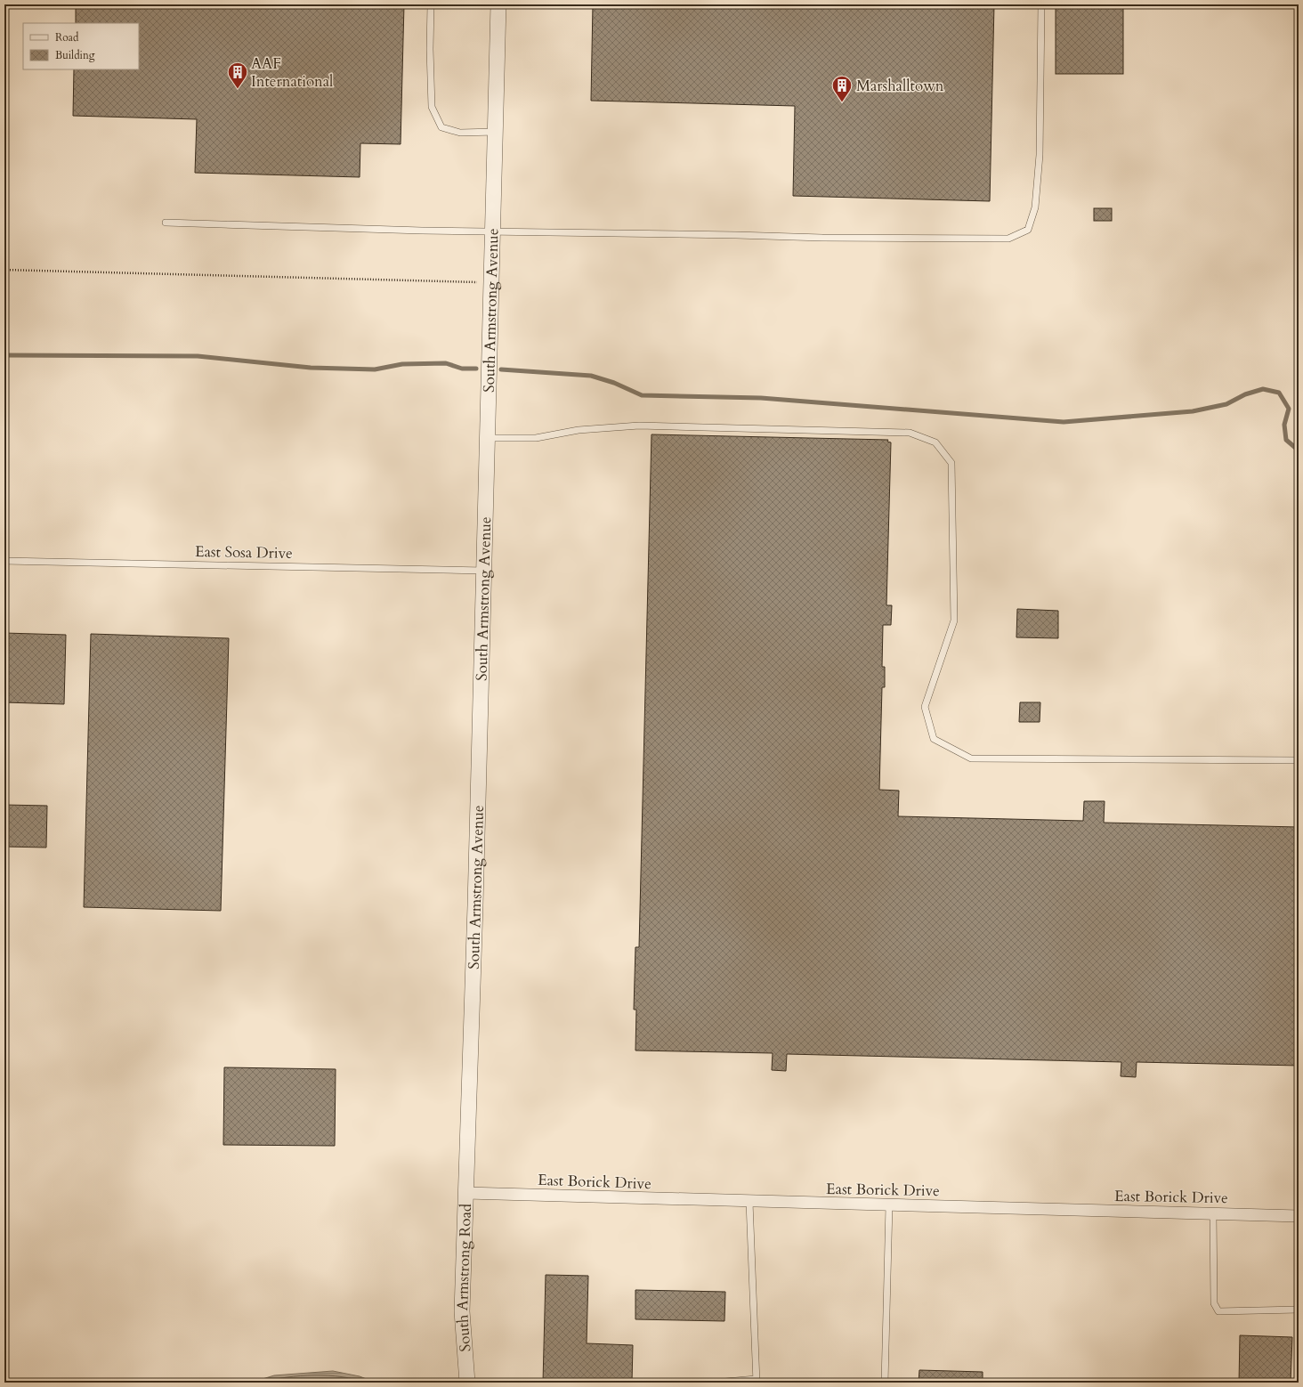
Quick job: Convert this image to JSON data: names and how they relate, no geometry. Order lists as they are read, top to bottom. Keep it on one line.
{"streets":{"street":["South Armstrong Avenue","East Borick Drive","South Armstrong Road"],"lane":["East Sosa Drive"]},"crossings":[["South Armstrong Avenue","East Sosa Drive"],["South Armstrong Avenue","East Borick Drive"],["South Armstrong Avenue","South Armstrong Road"],["East Borick Drive","South Armstrong Road"]],"places":{"building":["AAF International","Marshalltown"]},"legend":["Road","Building"]}
